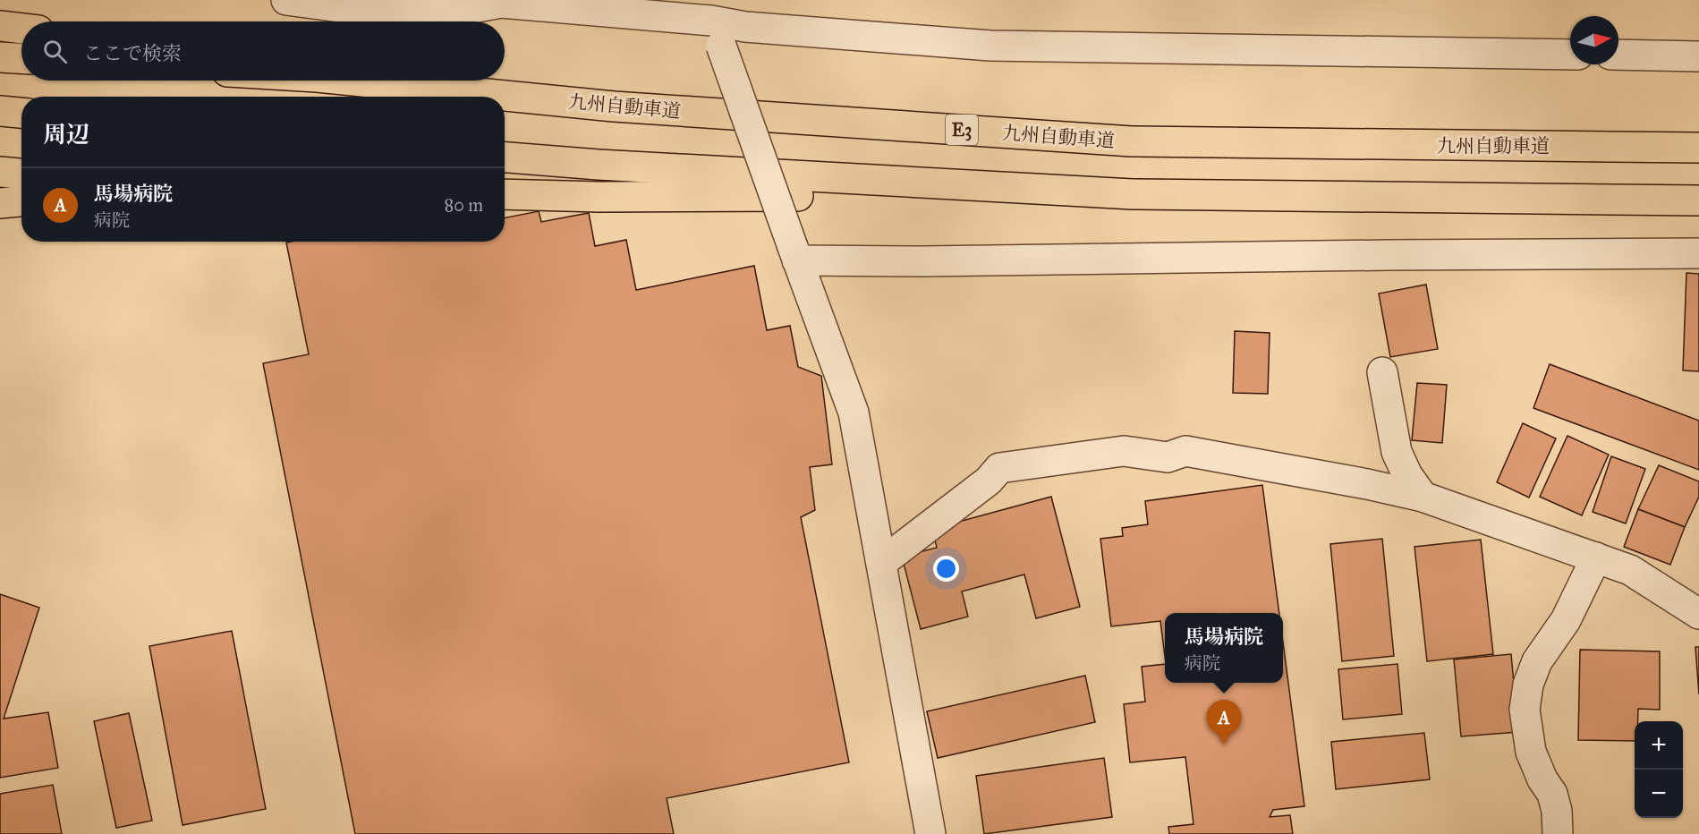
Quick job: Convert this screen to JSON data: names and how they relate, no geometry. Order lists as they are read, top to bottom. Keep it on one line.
{"streets":{"highway":["九州自動車道","E3"]},"north":"right","page":{"search":"ここで検索","heading":"周辺","list":[{"mark":"A","name":"馬場病院","note":"病院","value":"80 m"}],"popup":["馬場病院","病院"],"pins":"A","map_buttons":["+","−"]}}
